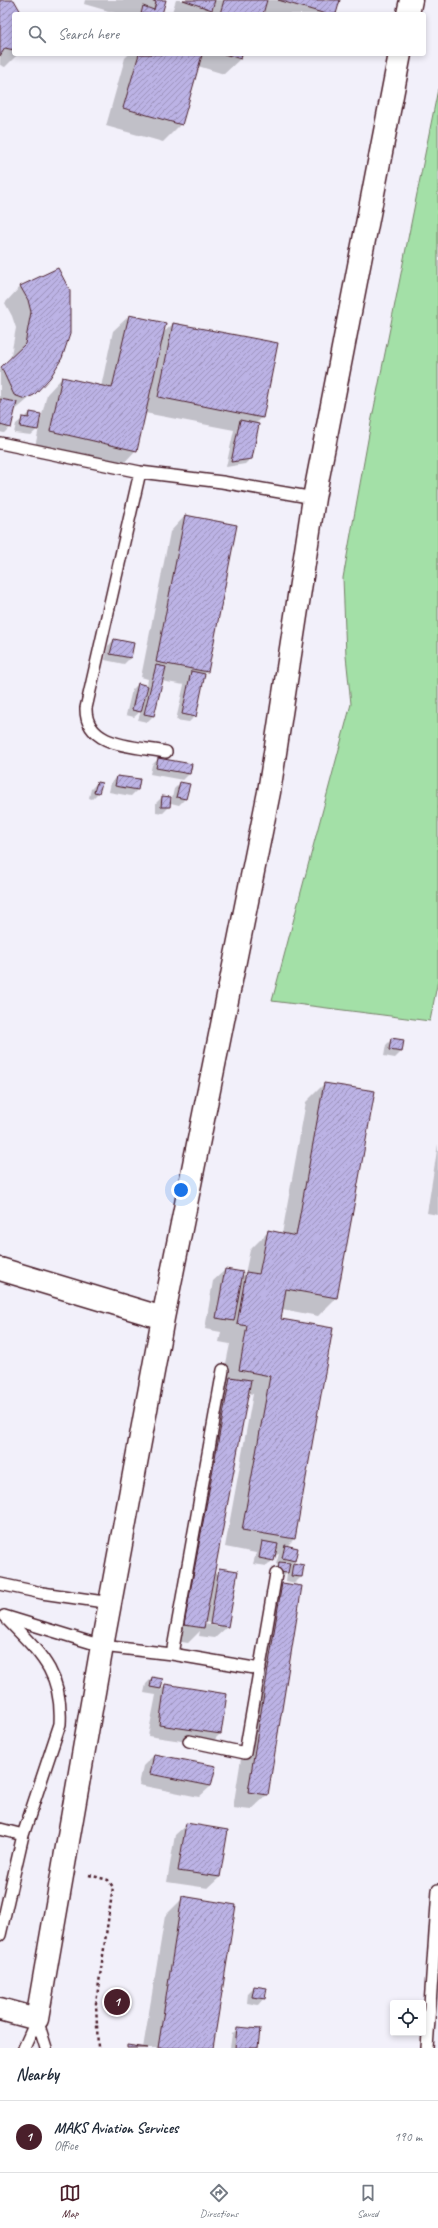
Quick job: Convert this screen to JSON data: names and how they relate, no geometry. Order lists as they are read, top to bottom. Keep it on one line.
{"page":{"search":"Search here","pins":"1","heading":"Nearby","list":[{"mark":"1","name":"MAKS Aviation Services","note":"Office","value":"190 m"}],"nav":["Map","Directions","Saved"]}}
